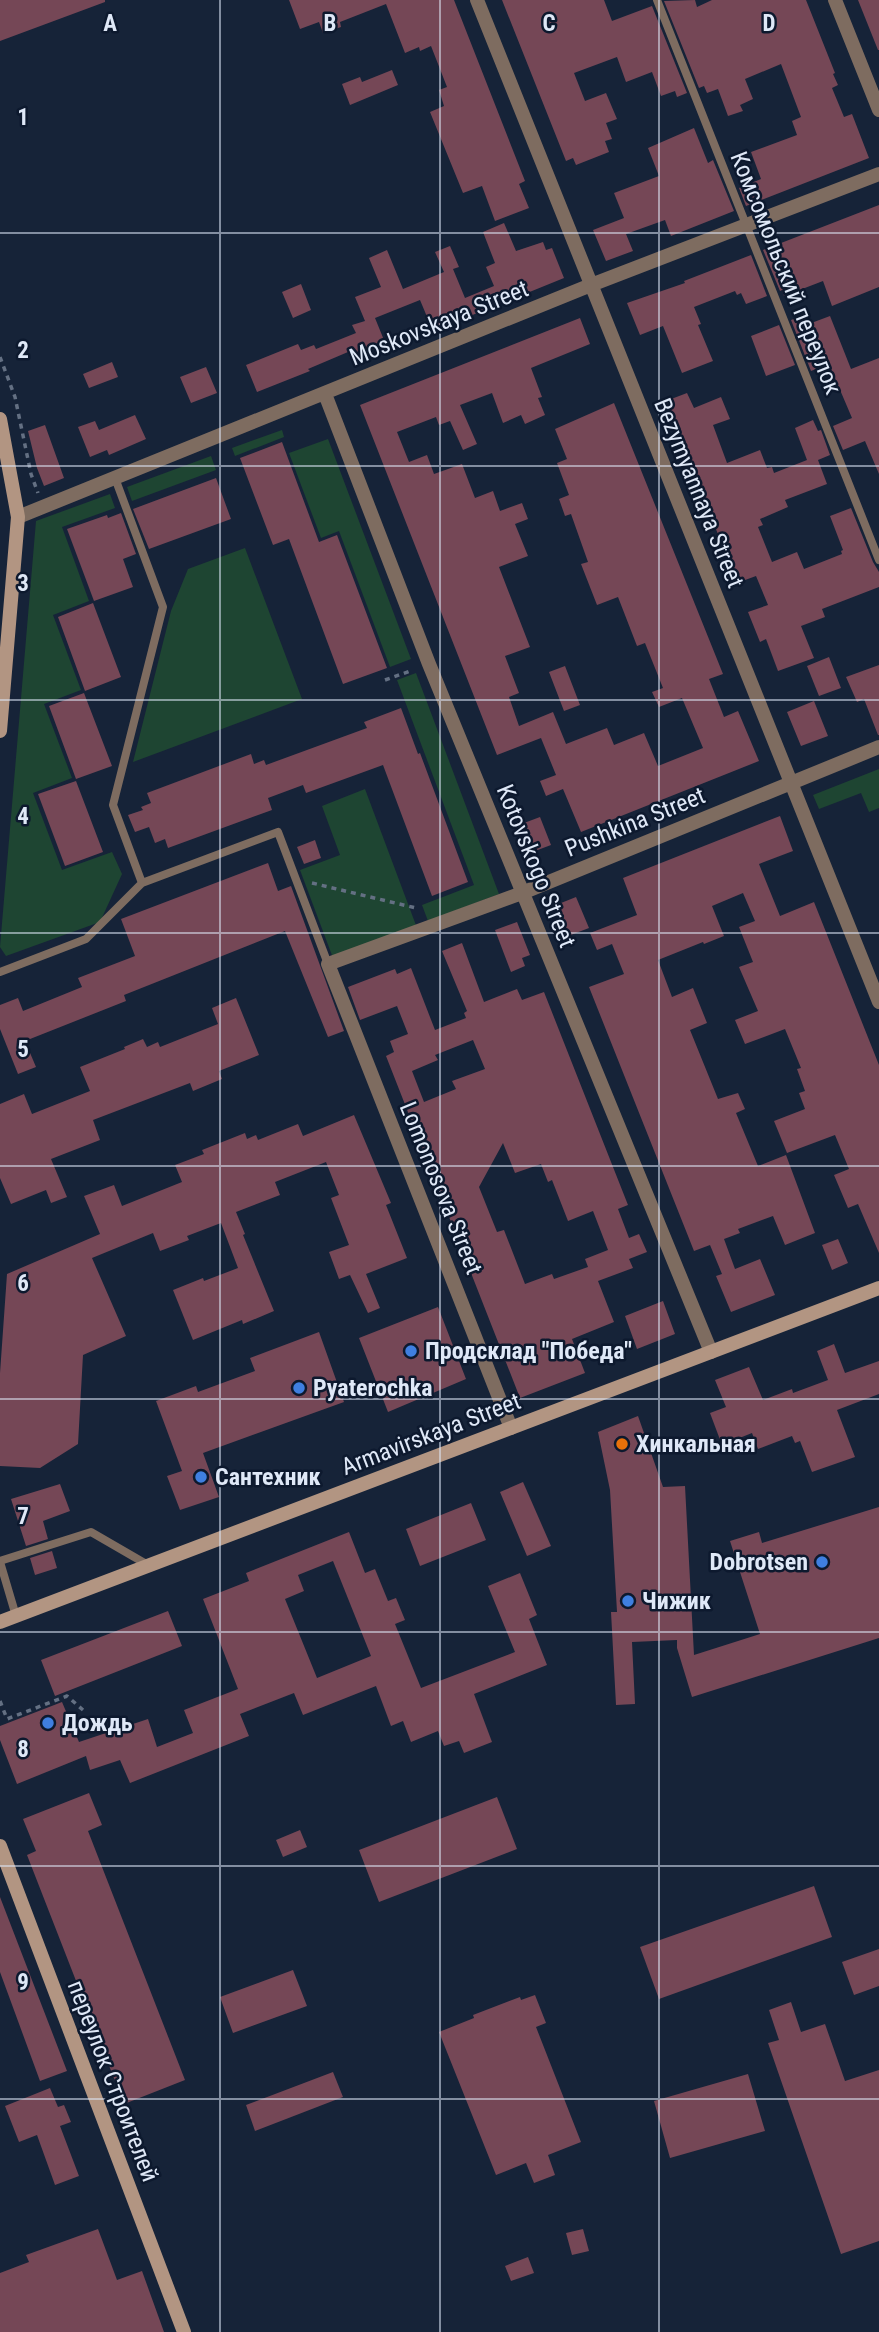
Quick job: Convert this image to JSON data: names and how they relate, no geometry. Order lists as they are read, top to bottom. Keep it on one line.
{"streets":{"street":["Moskovskaya Street","Bezymyannaya Street","Pushkina Street","Kotovskogo Street","Lomonosova Street","Armavirskaya Street","переулок Строителей"],"lane":["Комсомольский переулок"]},"crossings":[["Комсомольский переулок","Moskovskaya Street"],["Moskovskaya Street","Bezymyannaya Street"],["Moskovskaya Street","Kotovskogo Street"],["Bezymyannaya Street","Pushkina Street"],["Pushkina Street","Kotovskogo Street"],["Pushkina Street","Lomonosova Street"],["Kotovskogo Street","Armavirskaya Street"],["Lomonosova Street","Armavirskaya Street"]],"places":["Продсклад \"Победа\"","Pyaterochka","Хинкальная","Сантехник","Dobrotsen","Чижик","Дождь"],"grid":{"columns":["A","B","C","D"],"rows":["1","2","3","4","5","6","7","8","9"]}}
